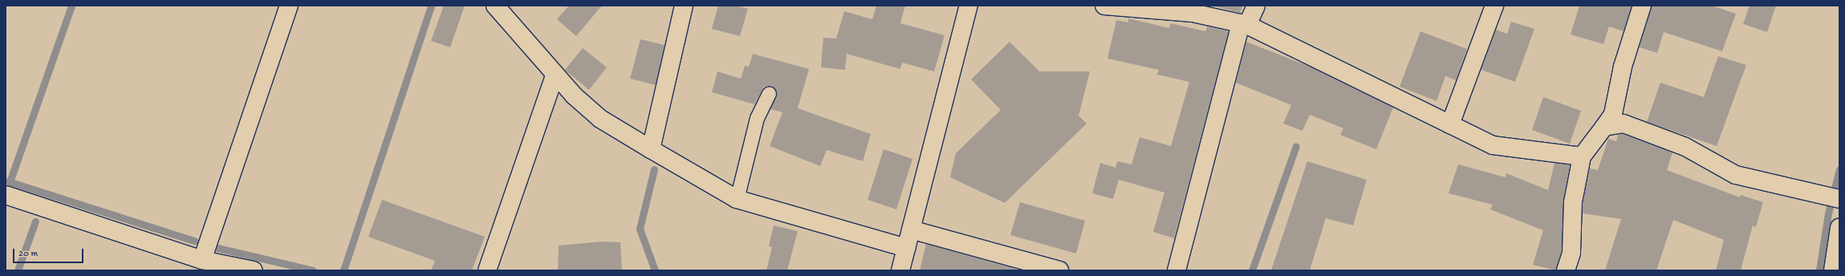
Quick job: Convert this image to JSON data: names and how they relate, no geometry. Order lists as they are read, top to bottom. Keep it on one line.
{"scale_bar":"20 m"}
